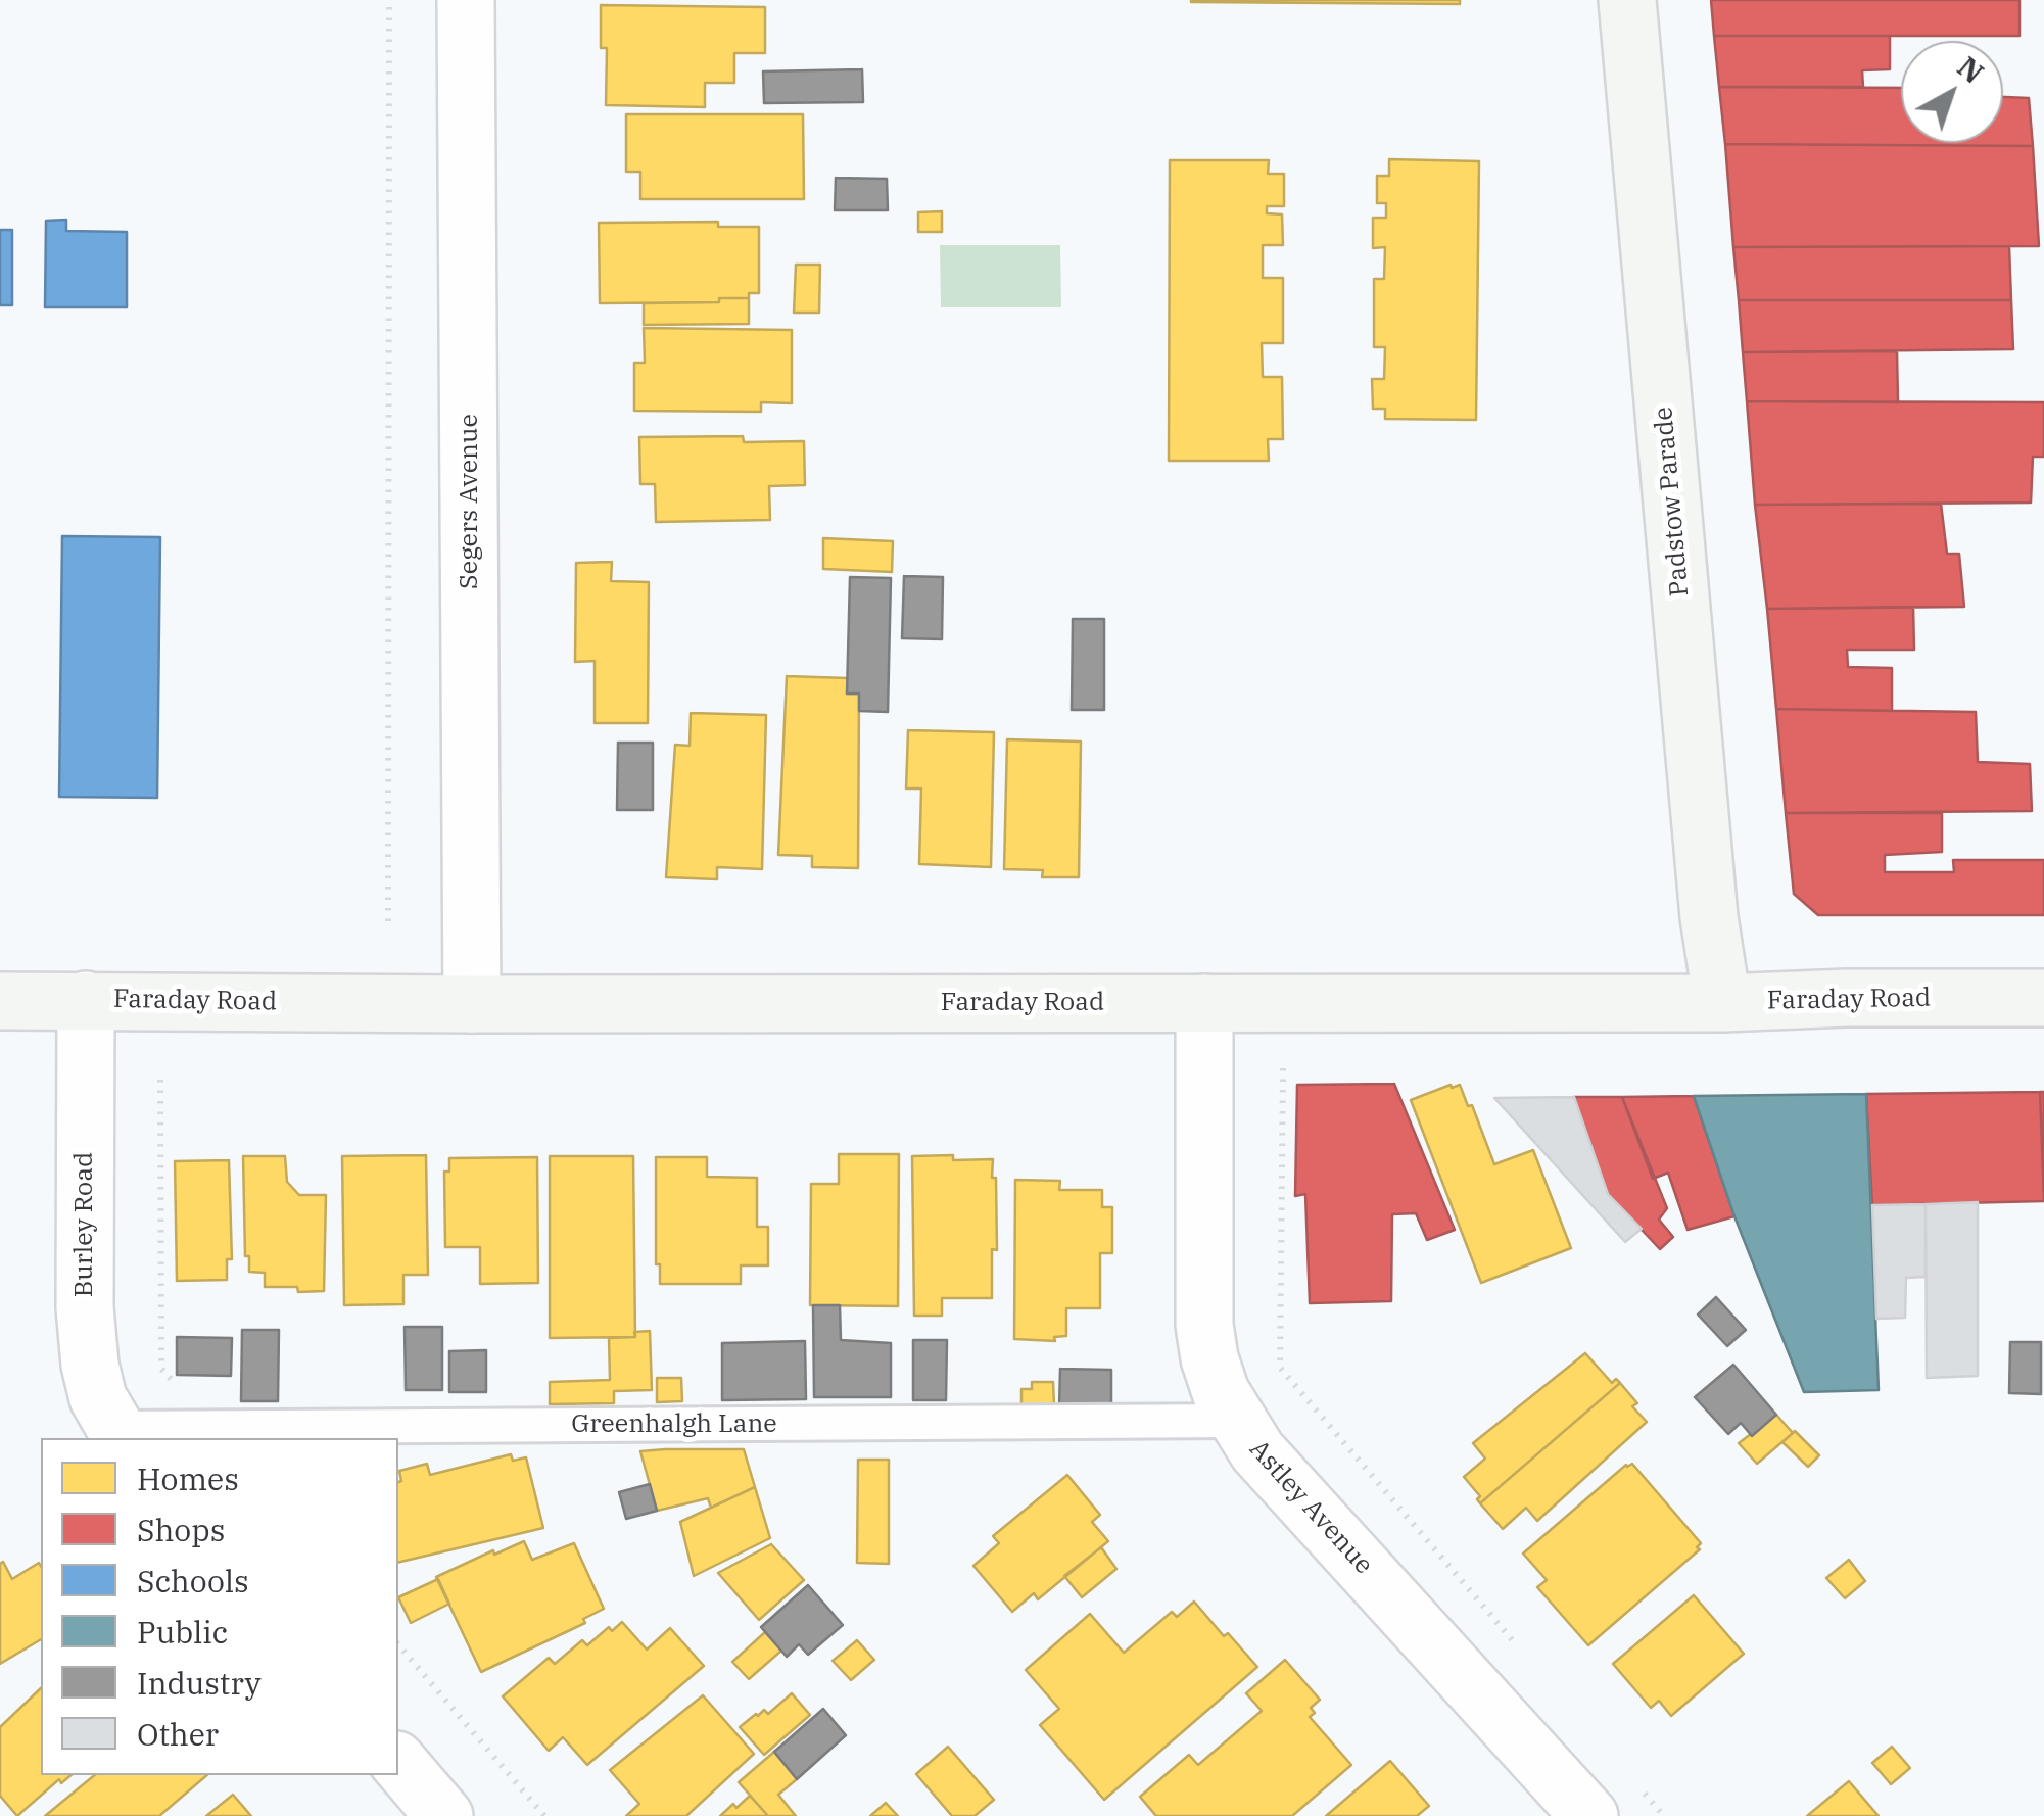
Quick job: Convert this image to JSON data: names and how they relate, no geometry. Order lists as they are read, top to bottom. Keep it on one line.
{"streets":{"main road":["Padstow Parade","Faraday Road"],"street":["Segers Avenue","Burley Road","Astley Avenue"],"lane":["Greenhalgh Lane"]},"crossings":[["Segers Avenue","Faraday Road"],["Padstow Parade","Faraday Road"],["Faraday Road","Burley Road"],["Faraday Road","Astley Avenue"],["Burley Road","Greenhalgh Lane"],["Greenhalgh Lane","Astley Avenue"]],"legend":["Homes","Shops","Schools","Public","Industry","Other"],"north":"top right"}
